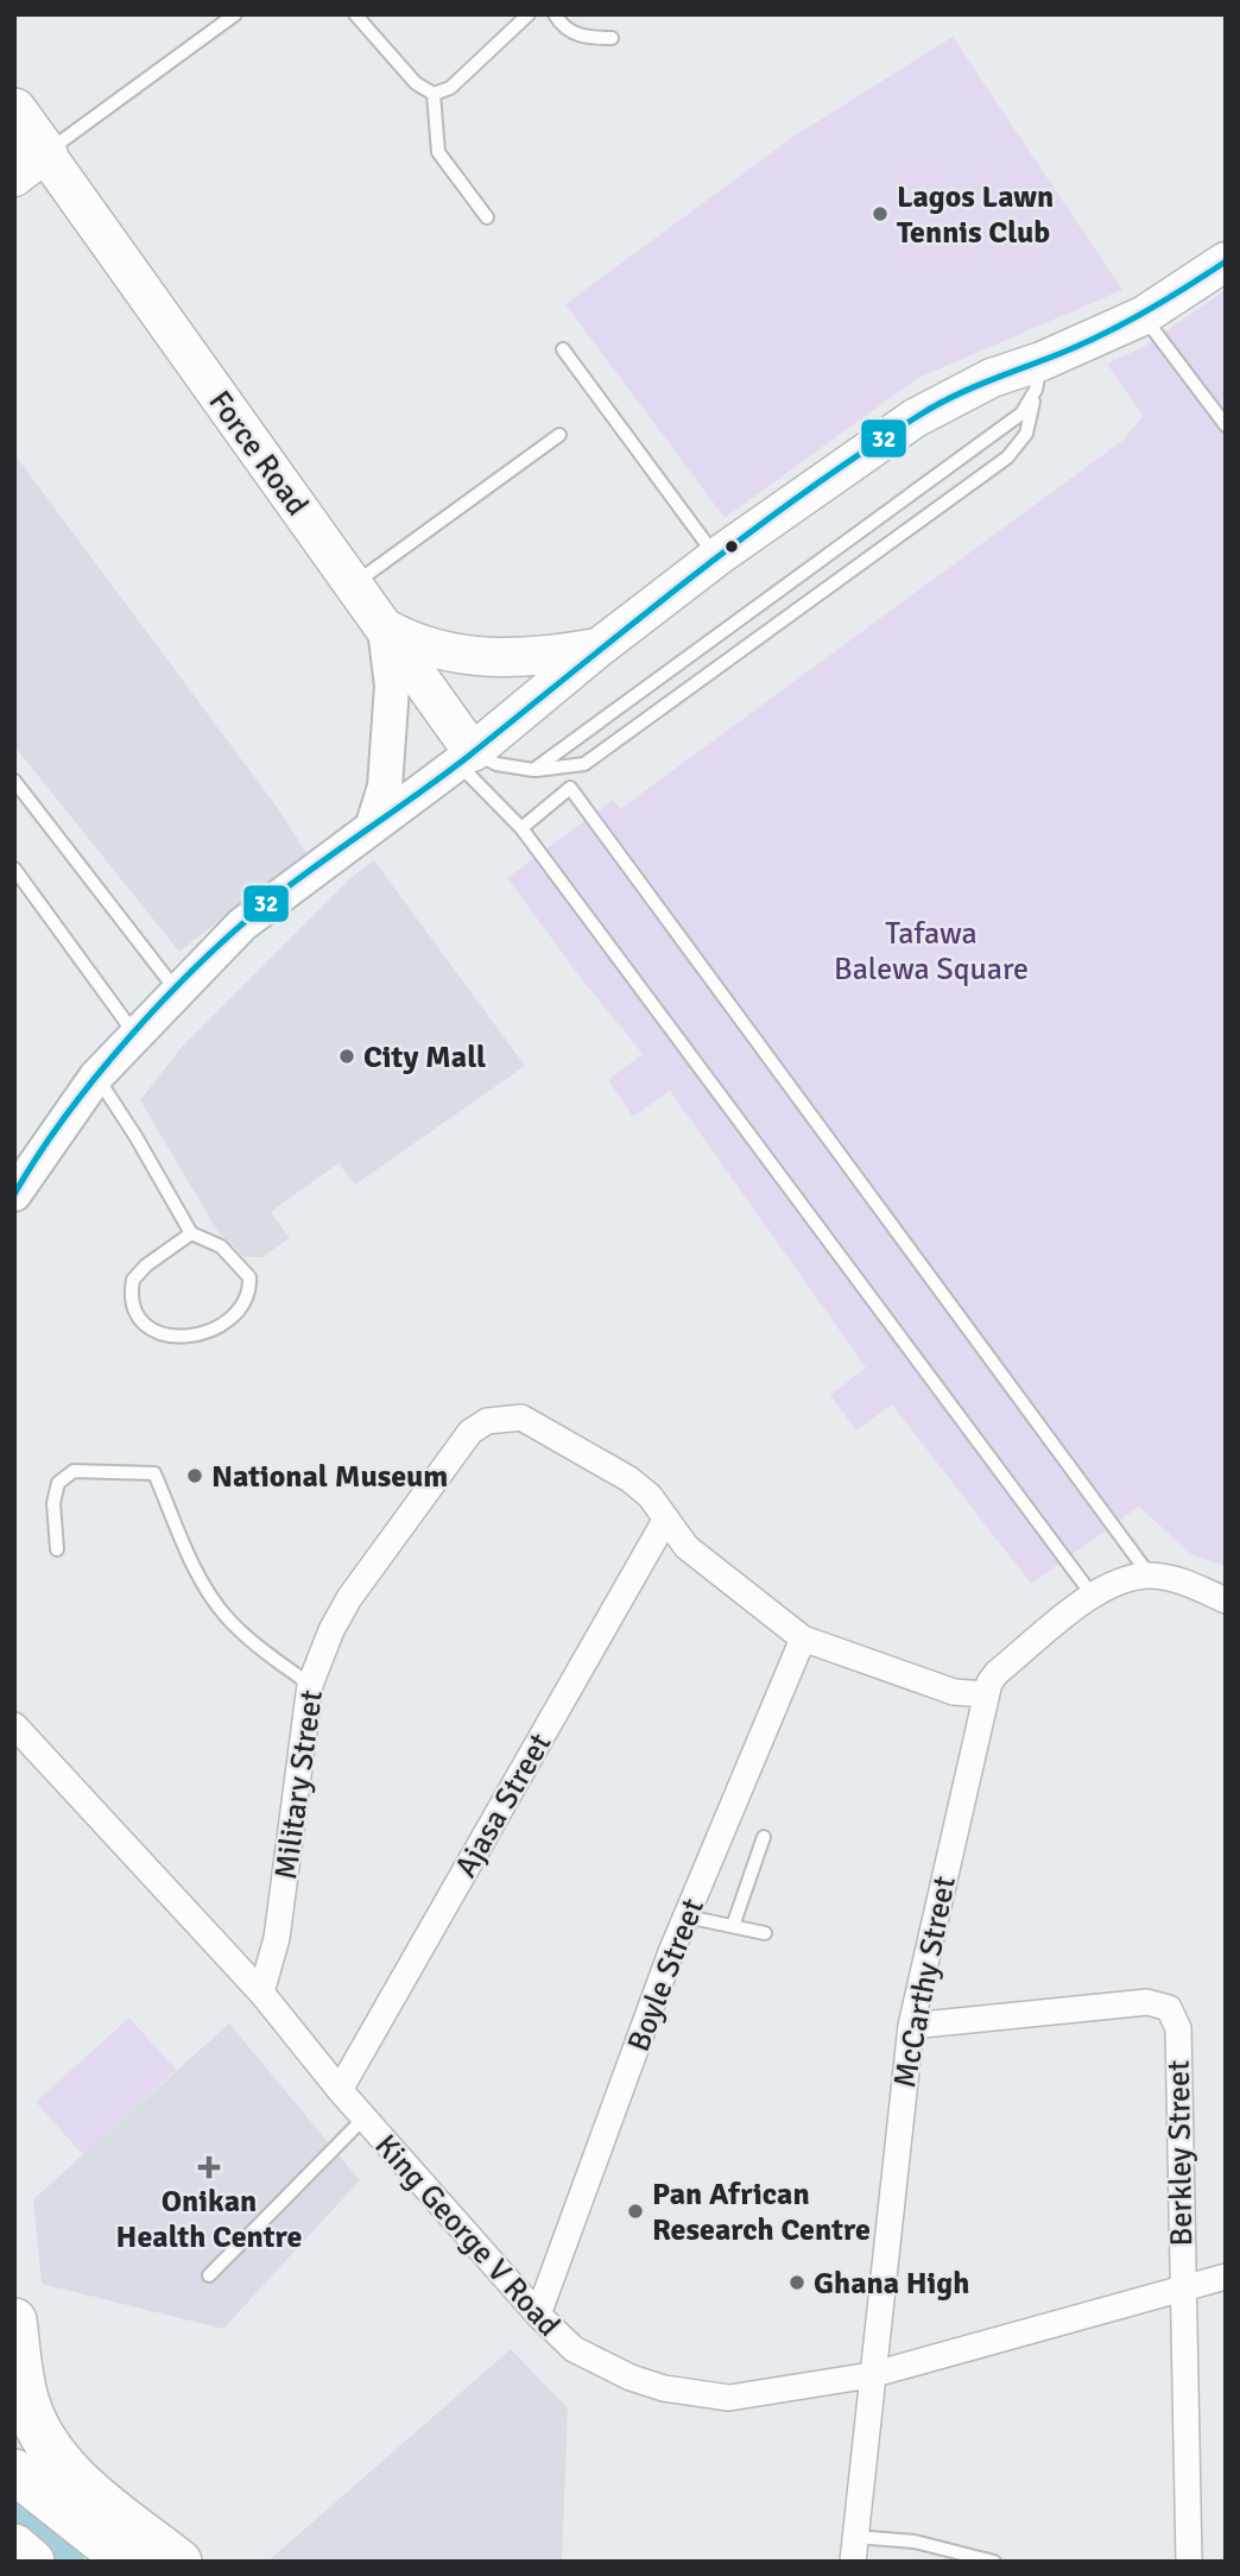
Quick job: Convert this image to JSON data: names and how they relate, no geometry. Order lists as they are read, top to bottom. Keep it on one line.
{"streets":{"main road":["Force Road"],"street":["Military Street","Ajasa Street","Boyle Street","McCarthy Street","Berkley Street","King George V Road"]},"crossings":[["Military Street","Ajasa Street"],["Military Street","Boyle Street"],["Military Street","McCarthy Street"],["Military Street","King George V Road"],["Ajasa Street","King George V Road"],["Boyle Street","King George V Road"],["McCarthy Street","Berkley Street"],["McCarthy Street","King George V Road"],["Berkley Street","King George V Road"]],"parks":["Tafawa Balewa Square"],"places":{"other":["Lagos Lawn Tennis Club","City Mall","National Museum","Pan African Research Centre","Ghana High"],"health":["Onikan Health Centre"]},"lines":["transit line 32"]}
